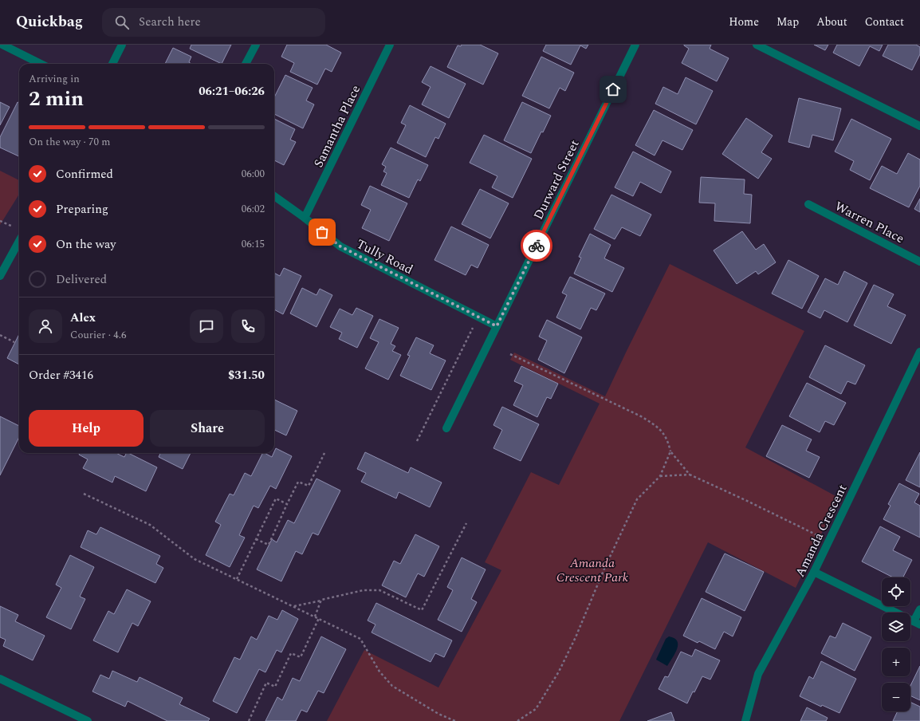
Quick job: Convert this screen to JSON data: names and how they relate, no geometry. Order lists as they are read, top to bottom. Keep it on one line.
{"streets":{"street":["Samantha Place","Durward Street","Warren Place","Tully Road","Amanda Crescent"]},"crossings":[["Samantha Place","Tully Road"],["Durward Street","Tully Road"]],"parks":["Amanda Crescent Park"],"page":{"header":"Quickbag","search":"Search here","nav":["Home","Map","About","Contact"],"heading":["2 min","Arriving in","06:21–06:26"],"panel":["Alex","Courier · 4.6","Order #3416","$31.50"],"bar":"On the way · 70 m","list":[["Confirmed","06:00"],["Preparing","06:02"],["On the way","06:15"],"Delivered"],"buttons":["Help","Share"],"map_buttons":["+","−"]}}
